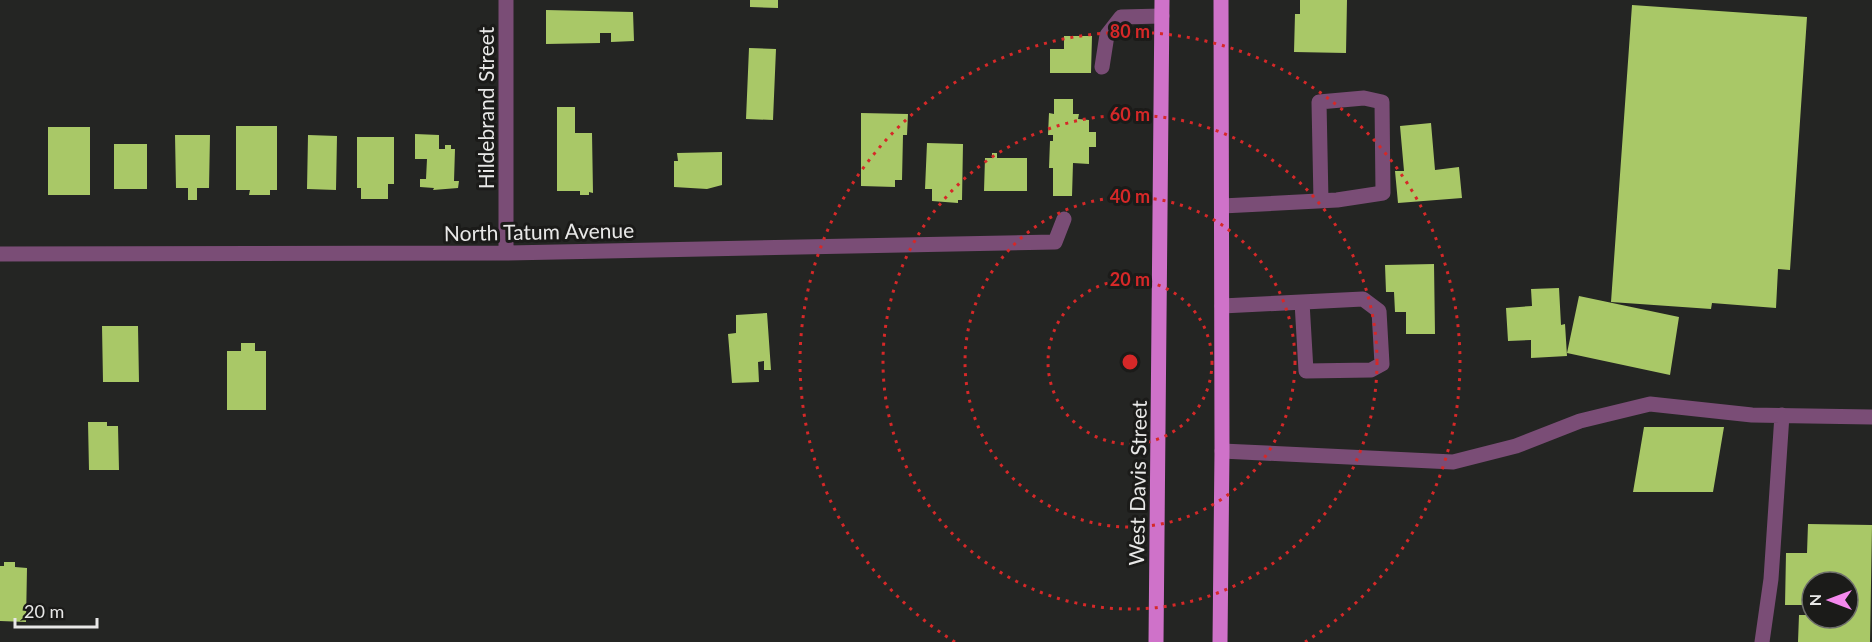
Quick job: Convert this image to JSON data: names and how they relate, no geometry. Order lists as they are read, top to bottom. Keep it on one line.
{"streets":{"main road":["West Davis Street"],"street":["Hildebrand Street","North Tatum Avenue"]},"crossings":[["Hildebrand Street","North Tatum Avenue"]],"scale_bar":"20 m","north":"left","rings":["80 m","60 m","40 m","20 m"]}
